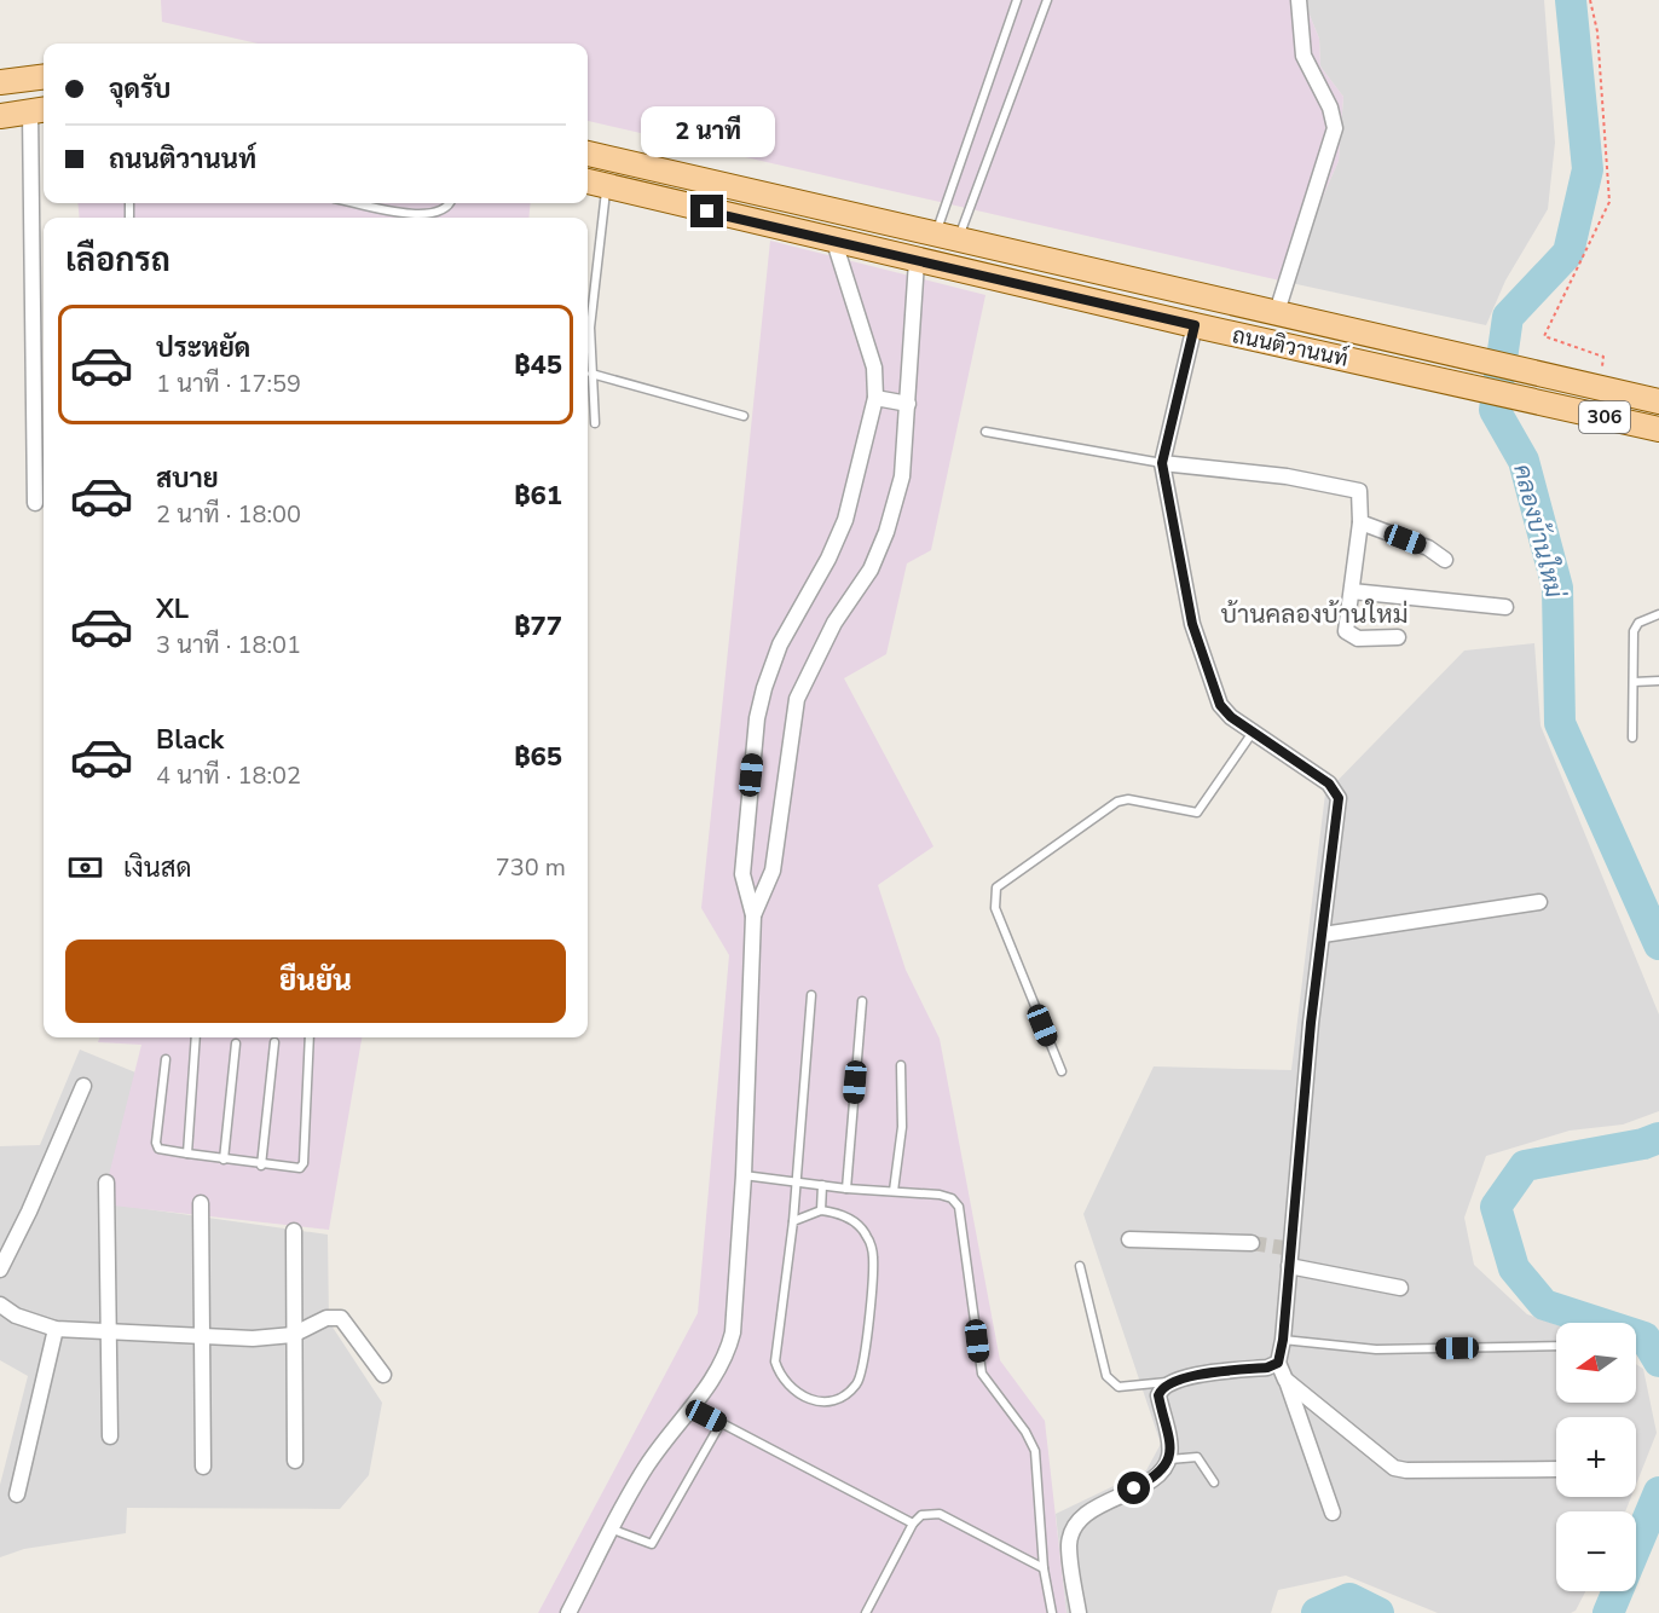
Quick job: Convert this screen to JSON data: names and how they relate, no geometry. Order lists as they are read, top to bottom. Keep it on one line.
{"streets":{"main road":["ถนนติวานนท์","306"]},"districts":["บ้านคลองบ้านใหม่"],"water":["คลองบ้านใหม่"],"north":"left","page":{"banner":["จุดรับ","ถนนติวานนท์"],"bubble":"2 นาที","heading":"เลือกรถ","list":[{"name":"ประหยัด","note":"1 นาที · 17:59","value":"฿45"},{"name":"สบาย","note":"2 นาที · 18:00","value":"฿61"},{"name":"XL","note":"3 นาที · 18:01","value":"฿77"},{"name":"Black","note":"4 นาที · 18:02","value":"฿65"}],"pay":["เงินสด","730 m"],"buttons":"ยืนยัน","map_buttons":["+","−"]}}
